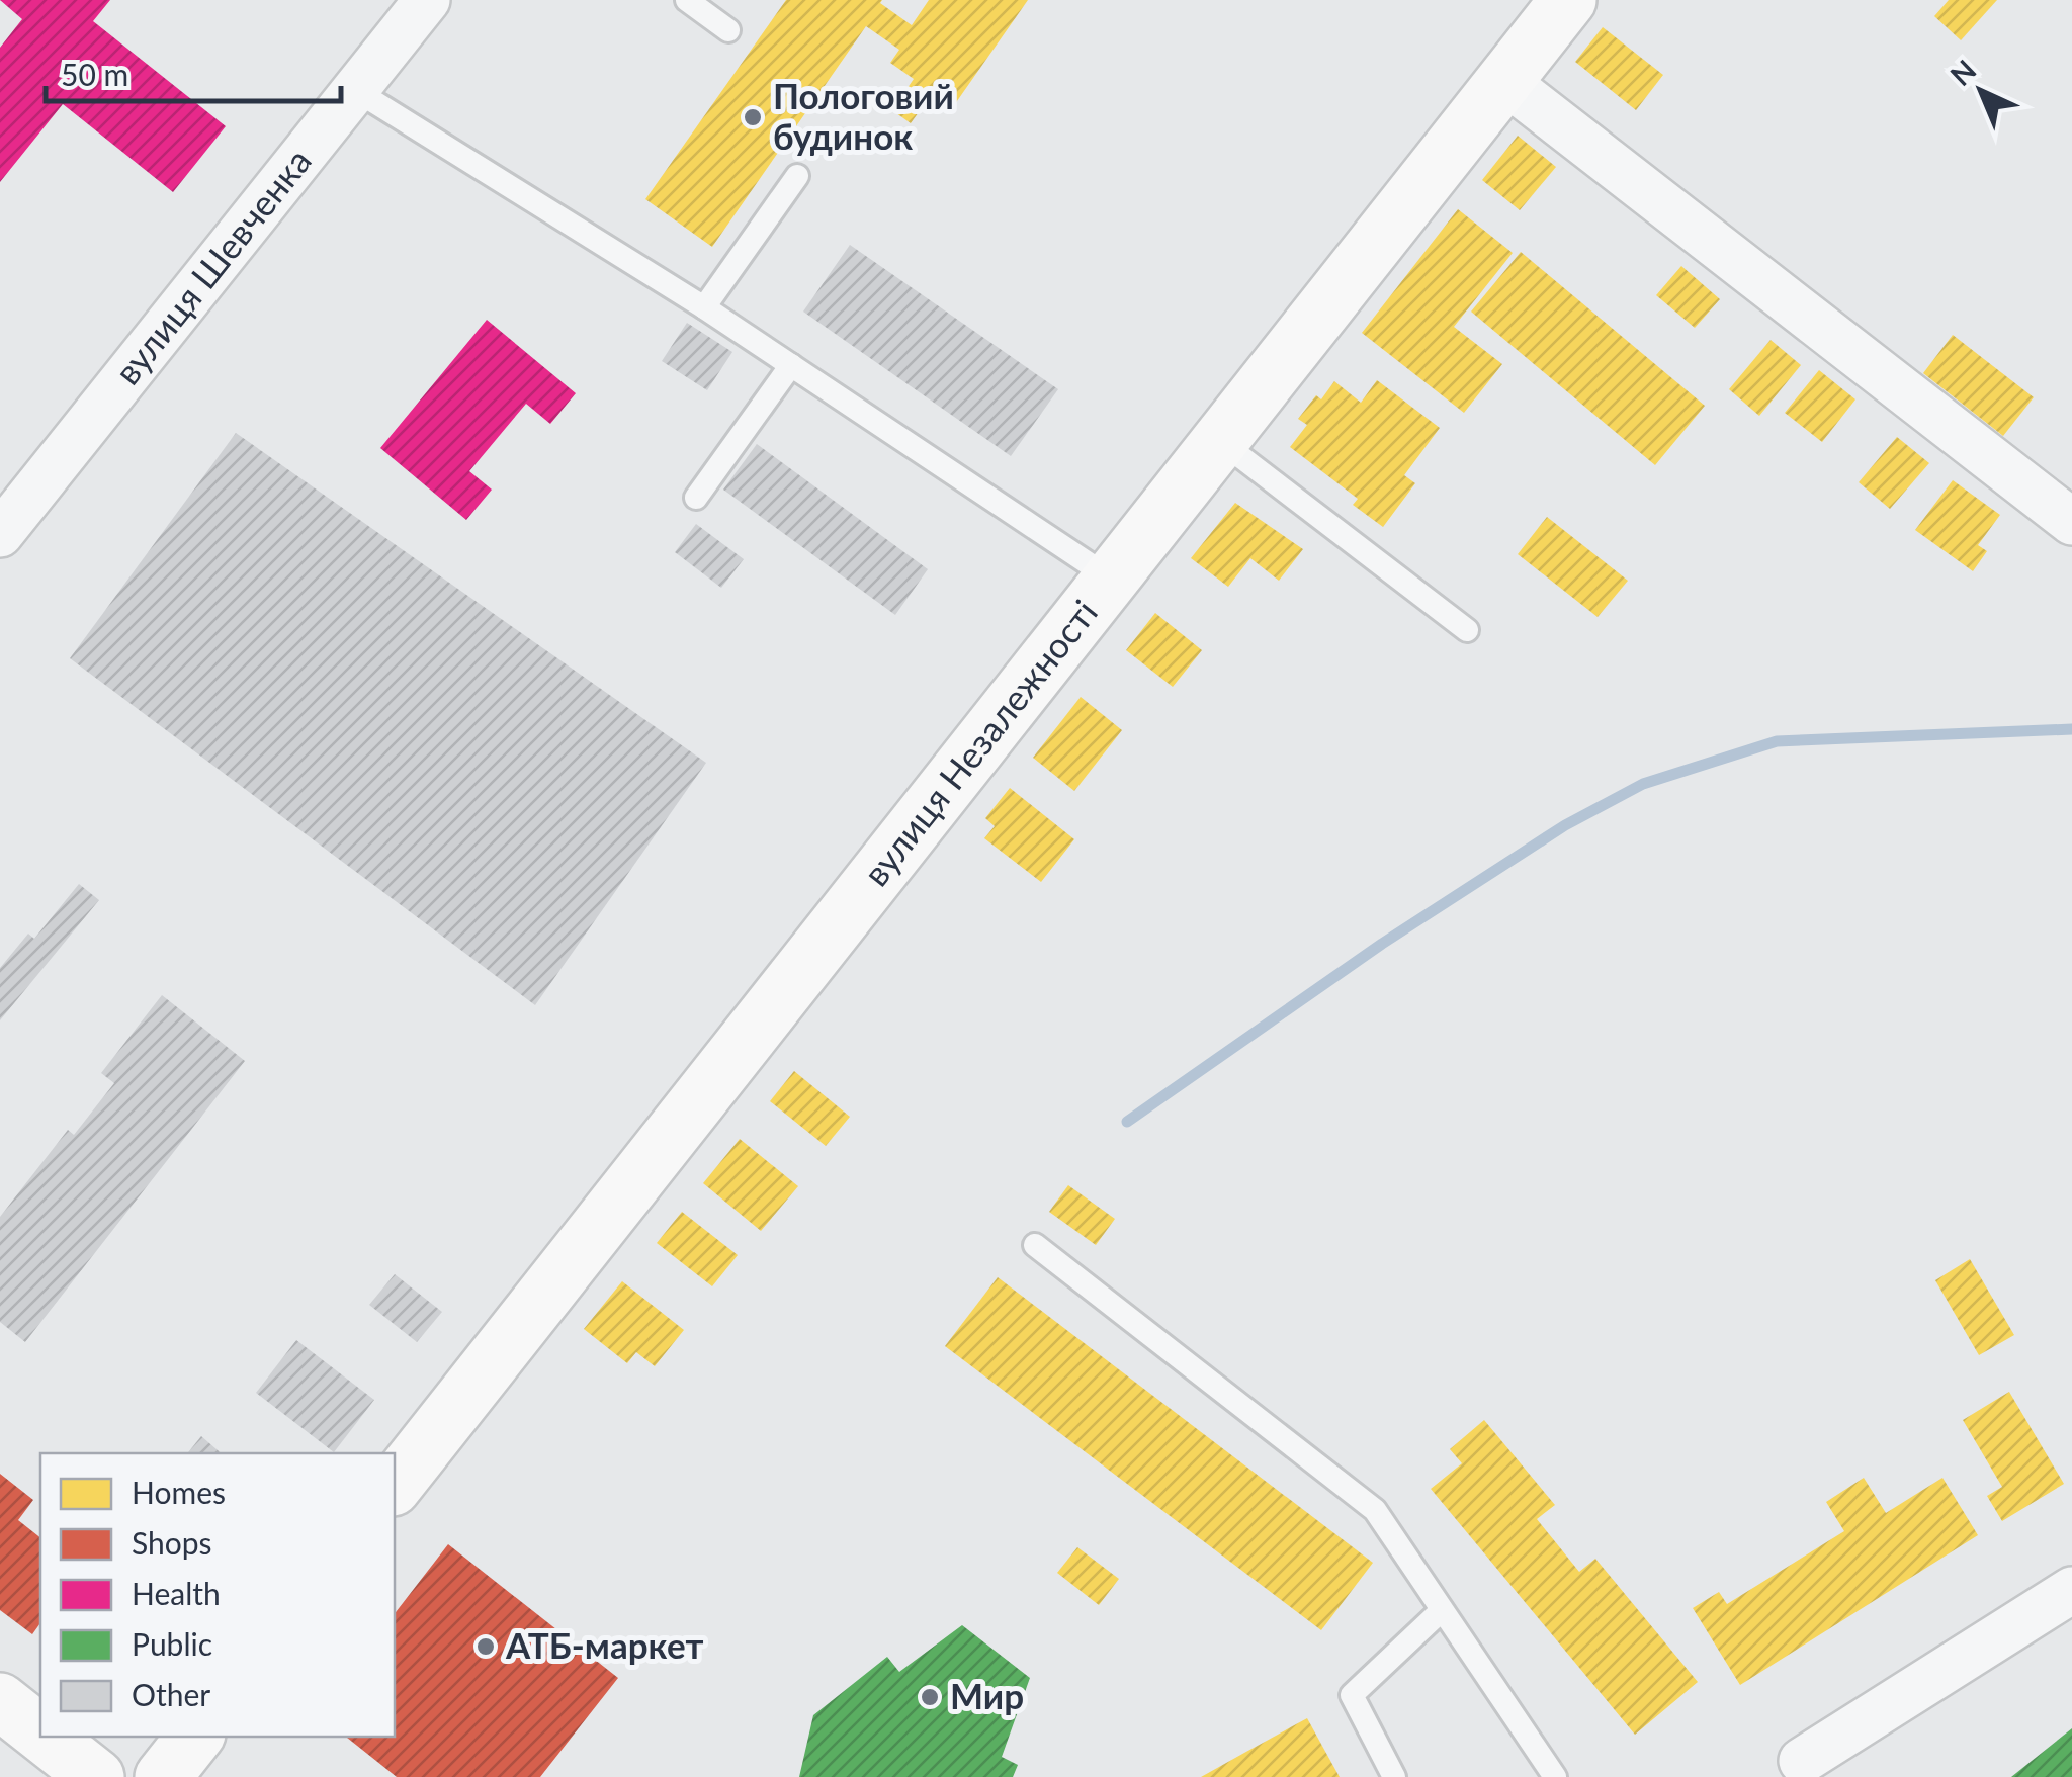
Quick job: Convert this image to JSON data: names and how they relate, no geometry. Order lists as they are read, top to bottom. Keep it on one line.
{"streets":{"street":["вулиця Шевченка","вулиця Незалежності"]},"places":["Пологовий будинок","АТБ-маркет","Мир"],"legend":["Homes","Shops","Health","Public","Other"],"scale_bar":"50 m","north":"top left"}
